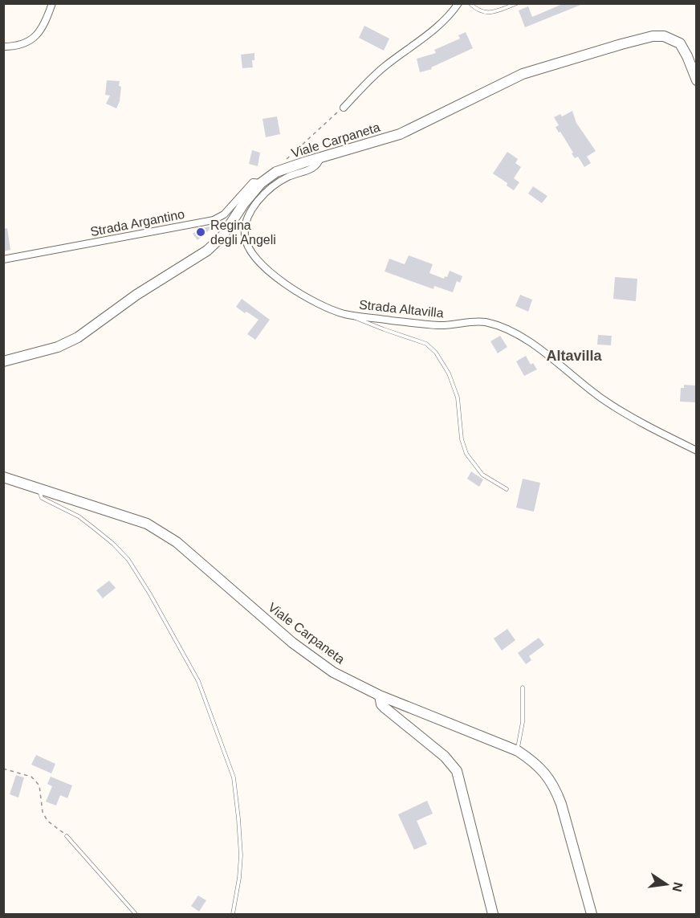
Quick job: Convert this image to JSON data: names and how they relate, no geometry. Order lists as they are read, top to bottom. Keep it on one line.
{"streets":{"main road":["Viale Carpaneta"],"street":["Strada Argantino","Strada Altavilla"]},"crossings":[["Viale Carpaneta","Strada Argantino"],["Viale Carpaneta","Strada Altavilla"]],"districts":["Altavilla"],"places":["Regina degli Angeli"],"north":"right"}
